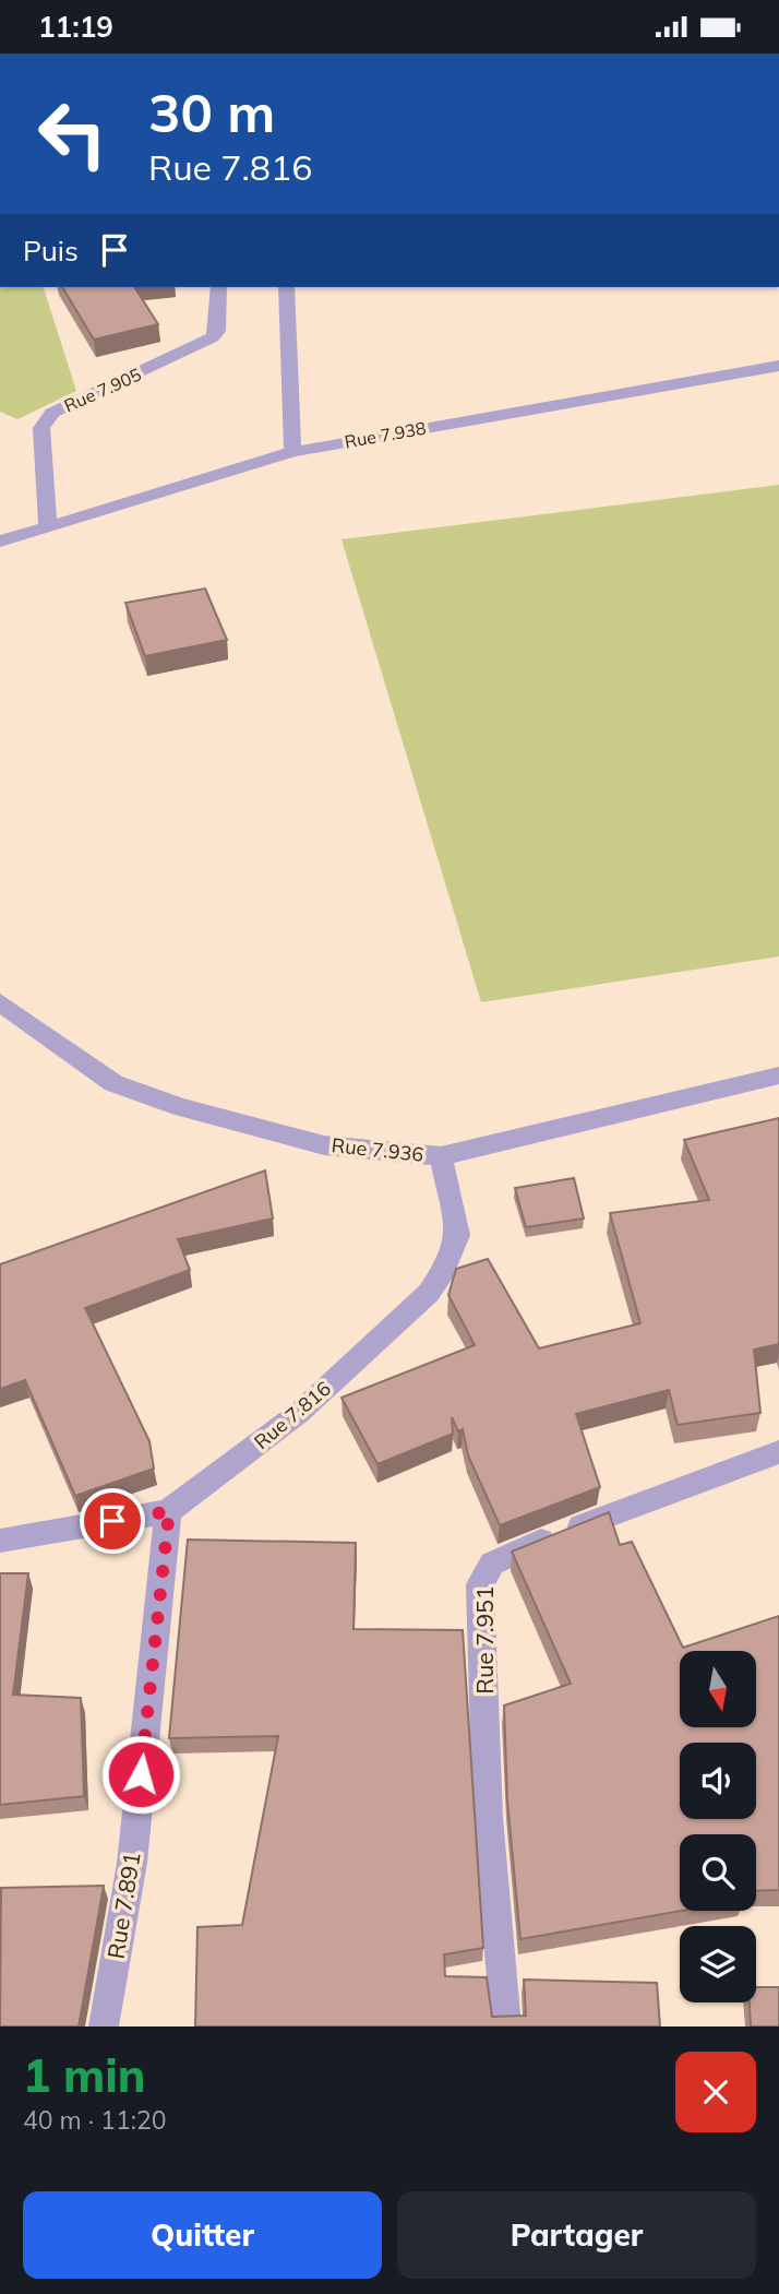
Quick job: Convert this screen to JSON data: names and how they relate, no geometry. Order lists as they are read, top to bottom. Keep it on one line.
{"streets":{"street":["Rue 7.905","Rue 7.938","Rue 7.936","Rue 7.816","Rue 7.951","Rue 7.891"]},"crossings":[["Rue 7.905","Rue 7.938"],["Rue 7.936","Rue 7.816"],["Rue 7.816","Rue 7.891"]],"north":"bottom","page":{"status":"11:19","turn":["30 m","Rue 7.816"],"then":"Puis","heading":["1 min","40 m · 11:20"],"buttons":["Quitter","Partager"]}}
